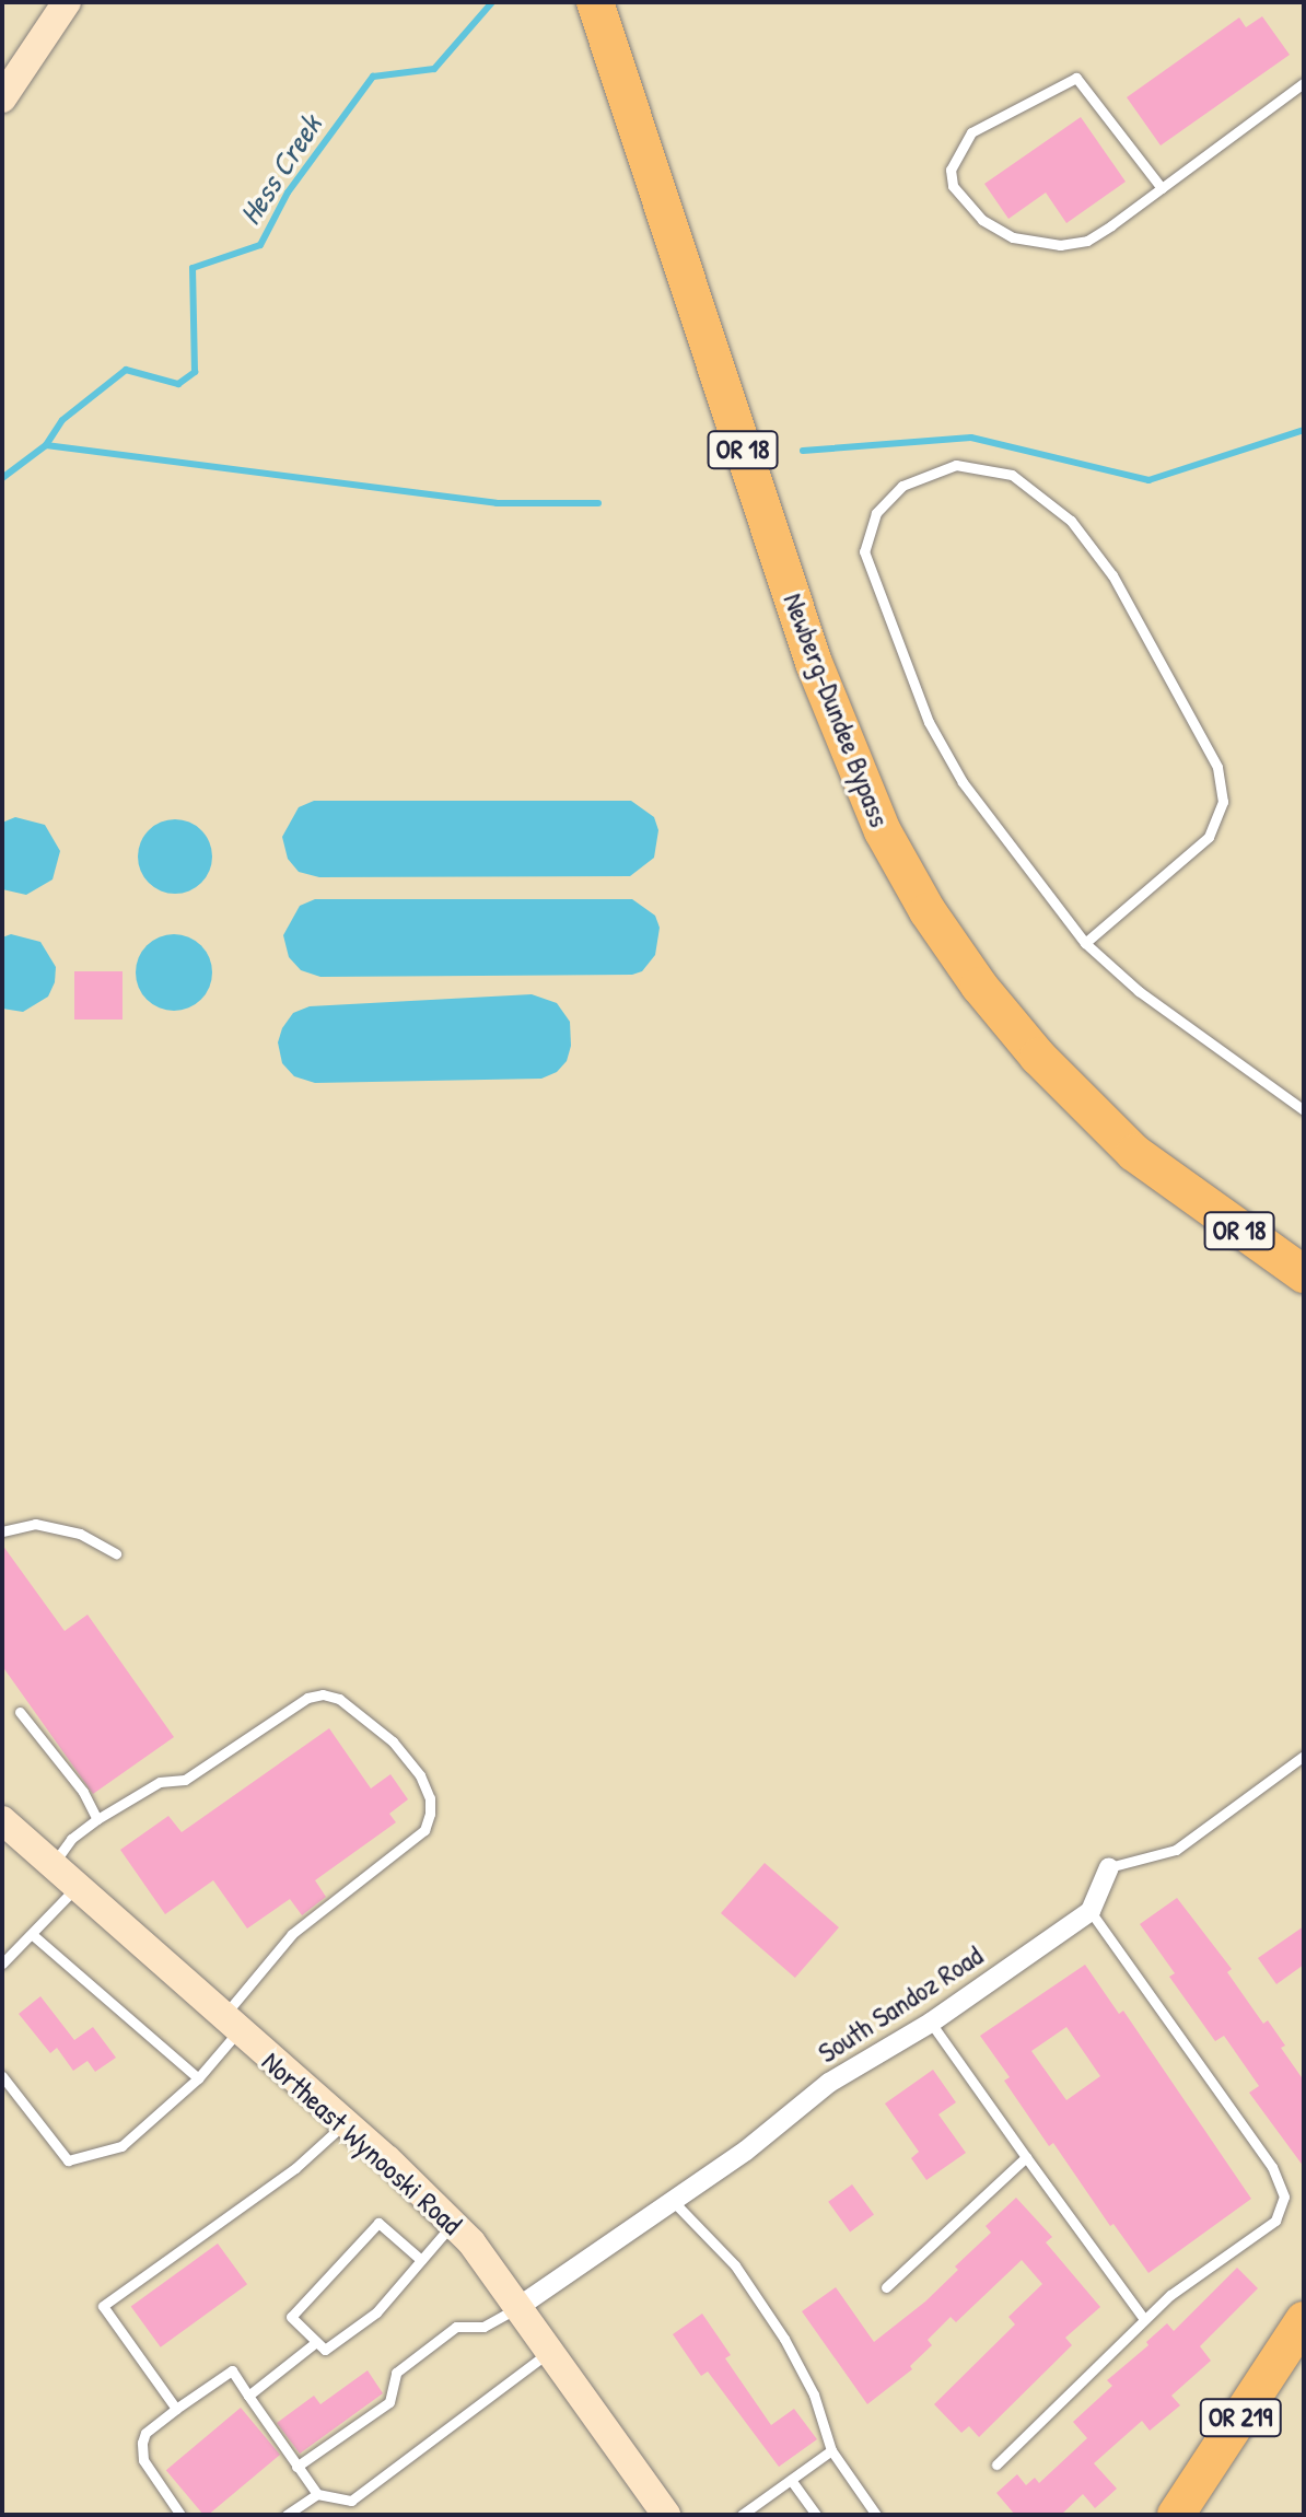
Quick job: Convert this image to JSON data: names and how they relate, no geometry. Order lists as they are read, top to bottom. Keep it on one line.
{"streets":{"highway":["OR 18","Newberg-Dundee Bypass","OR 219"],"main road":["Northeast Wynooski Road"],"street":["South Sandoz Road"]},"crossings":[["South Sandoz Road","Northeast Wynooski Road"]],"water":["Hess Creek"]}
